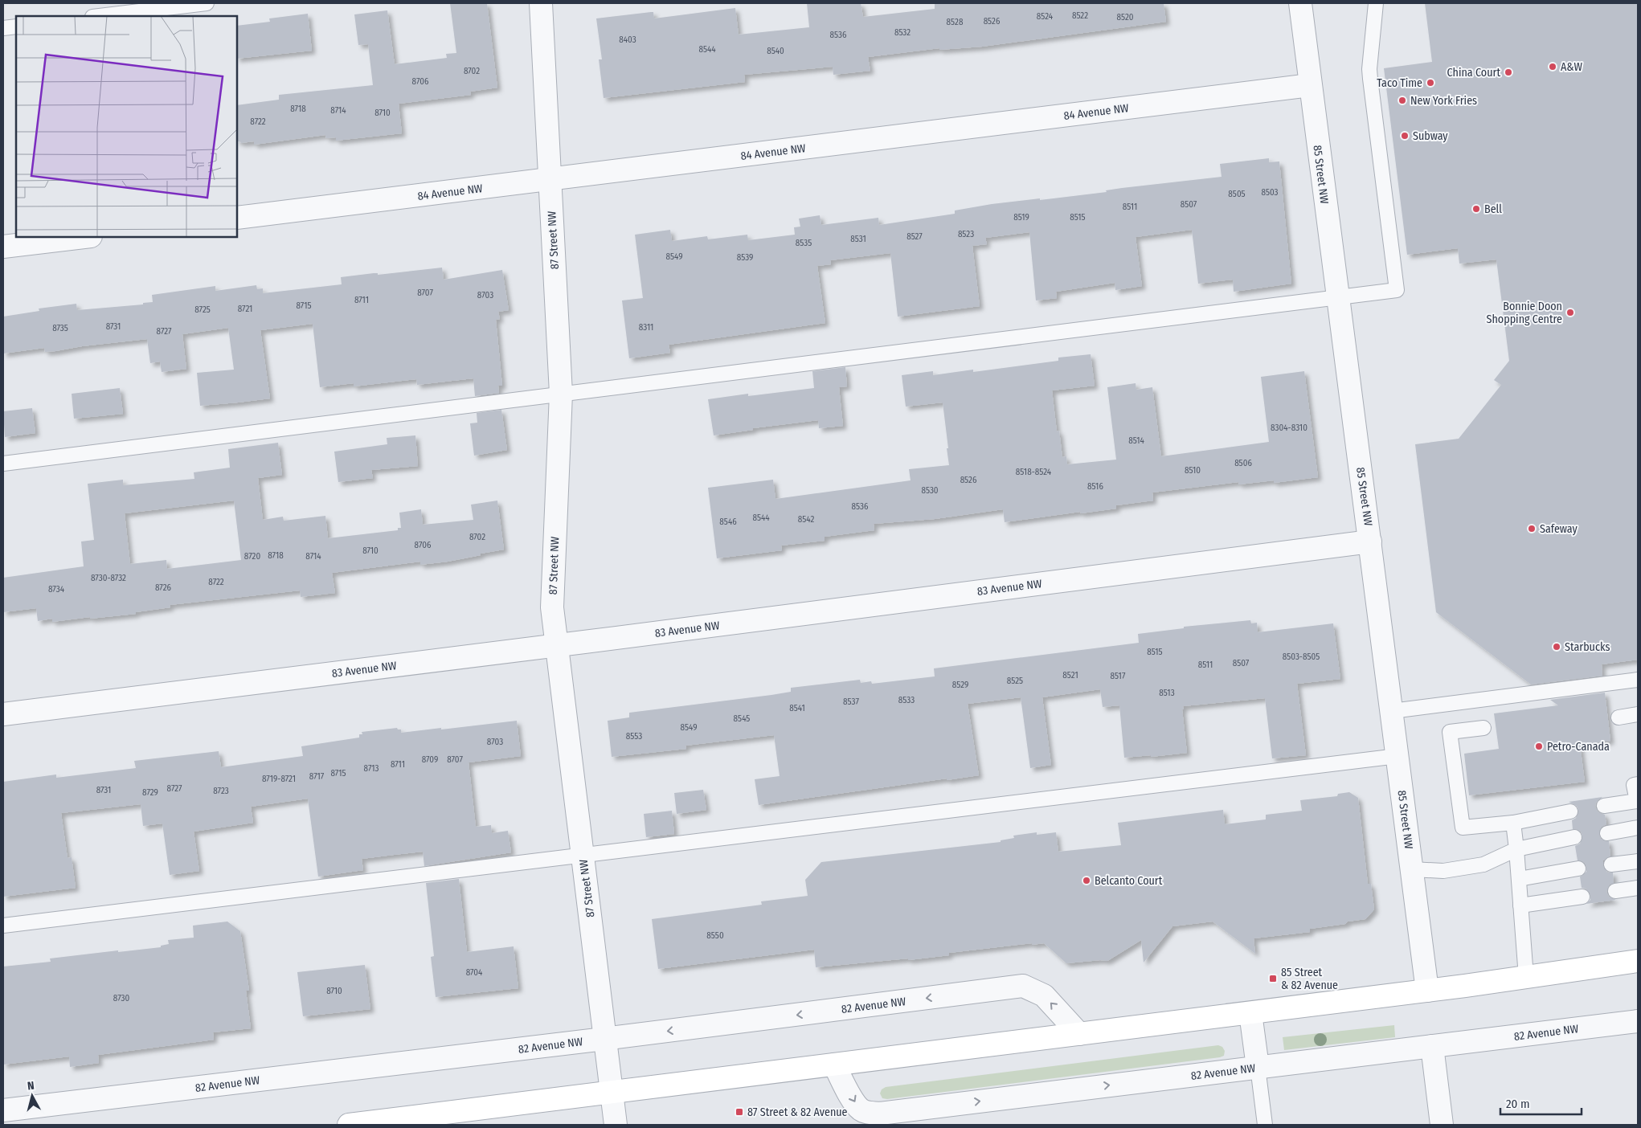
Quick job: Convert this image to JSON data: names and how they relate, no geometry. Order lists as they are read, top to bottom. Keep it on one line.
{"streets":{"street":["84 Avenue NW","85 Street NW","87 Street NW","83 Avenue NW","82 Avenue NW"]},"crossings":[["84 Avenue NW","85 Street NW"],["84 Avenue NW","87 Street NW"],["85 Street NW","83 Avenue NW"],["87 Street NW","83 Avenue NW"],["87 Street NW","82 Avenue NW"]],"places":{"other":["A&W","China Court","Taco Time","New York Fries","Subway","Bell","Bonnie Doon Shopping Centre","Safeway","Starbucks","Petro-Canada","Belcanto Court"],"transit":["85 Street & 82 Avenue","87 Street & 82 Avenue"]},"house_numbers":["8522","8524","8520","8526","8528","8532","8536","8403","8544","8540","8702","8706","8718","8714","8710","8722","8503","8505","8507","8511","8519","8515","8523","8527","8531","8535","8549","8539","8707","8703","8711","8715","8721","8725","8731","8311","8735","8727","8304-8310","8514","8506","8510","8518-8524","8526","8516","8530","8536","8544","8542","8546","8702","8706","8710","8718","8720","8714","8730-8732","8722","8726","8734","8515","8503-8505","8507","8511","8521","8517","8525","8529","8513","8533","8537","8541","8545","8549","8553","8703","8709","8707","8711","8713","8715","8717","8719-8721","8727","8731","8723","8729","8550","8704","8710","8730"],"scale_bar":"20 m","north":"top"}
